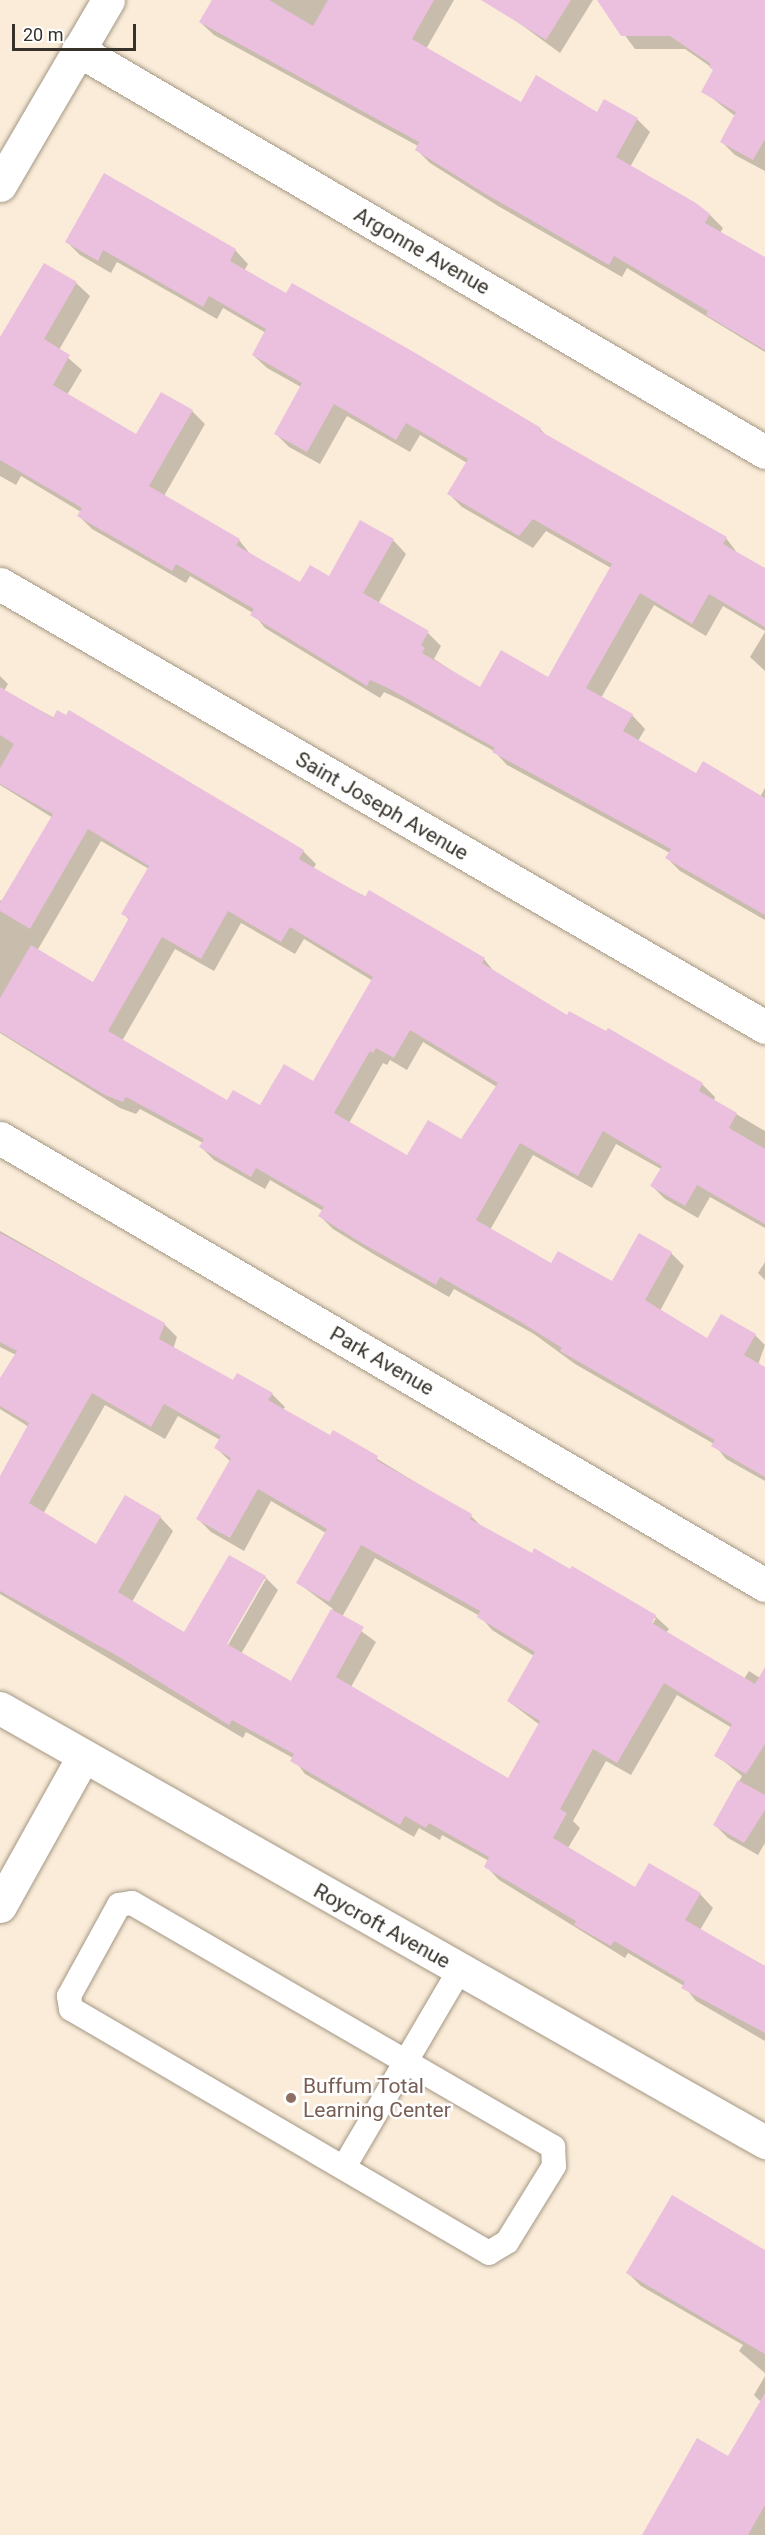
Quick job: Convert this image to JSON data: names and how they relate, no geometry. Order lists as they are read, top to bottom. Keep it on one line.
{"streets":{"street":["Argonne Avenue","Saint Joseph Avenue","Park Avenue","Roycroft Avenue"]},"places":["Buffum Total Learning Center"],"scale_bar":"20 m"}
